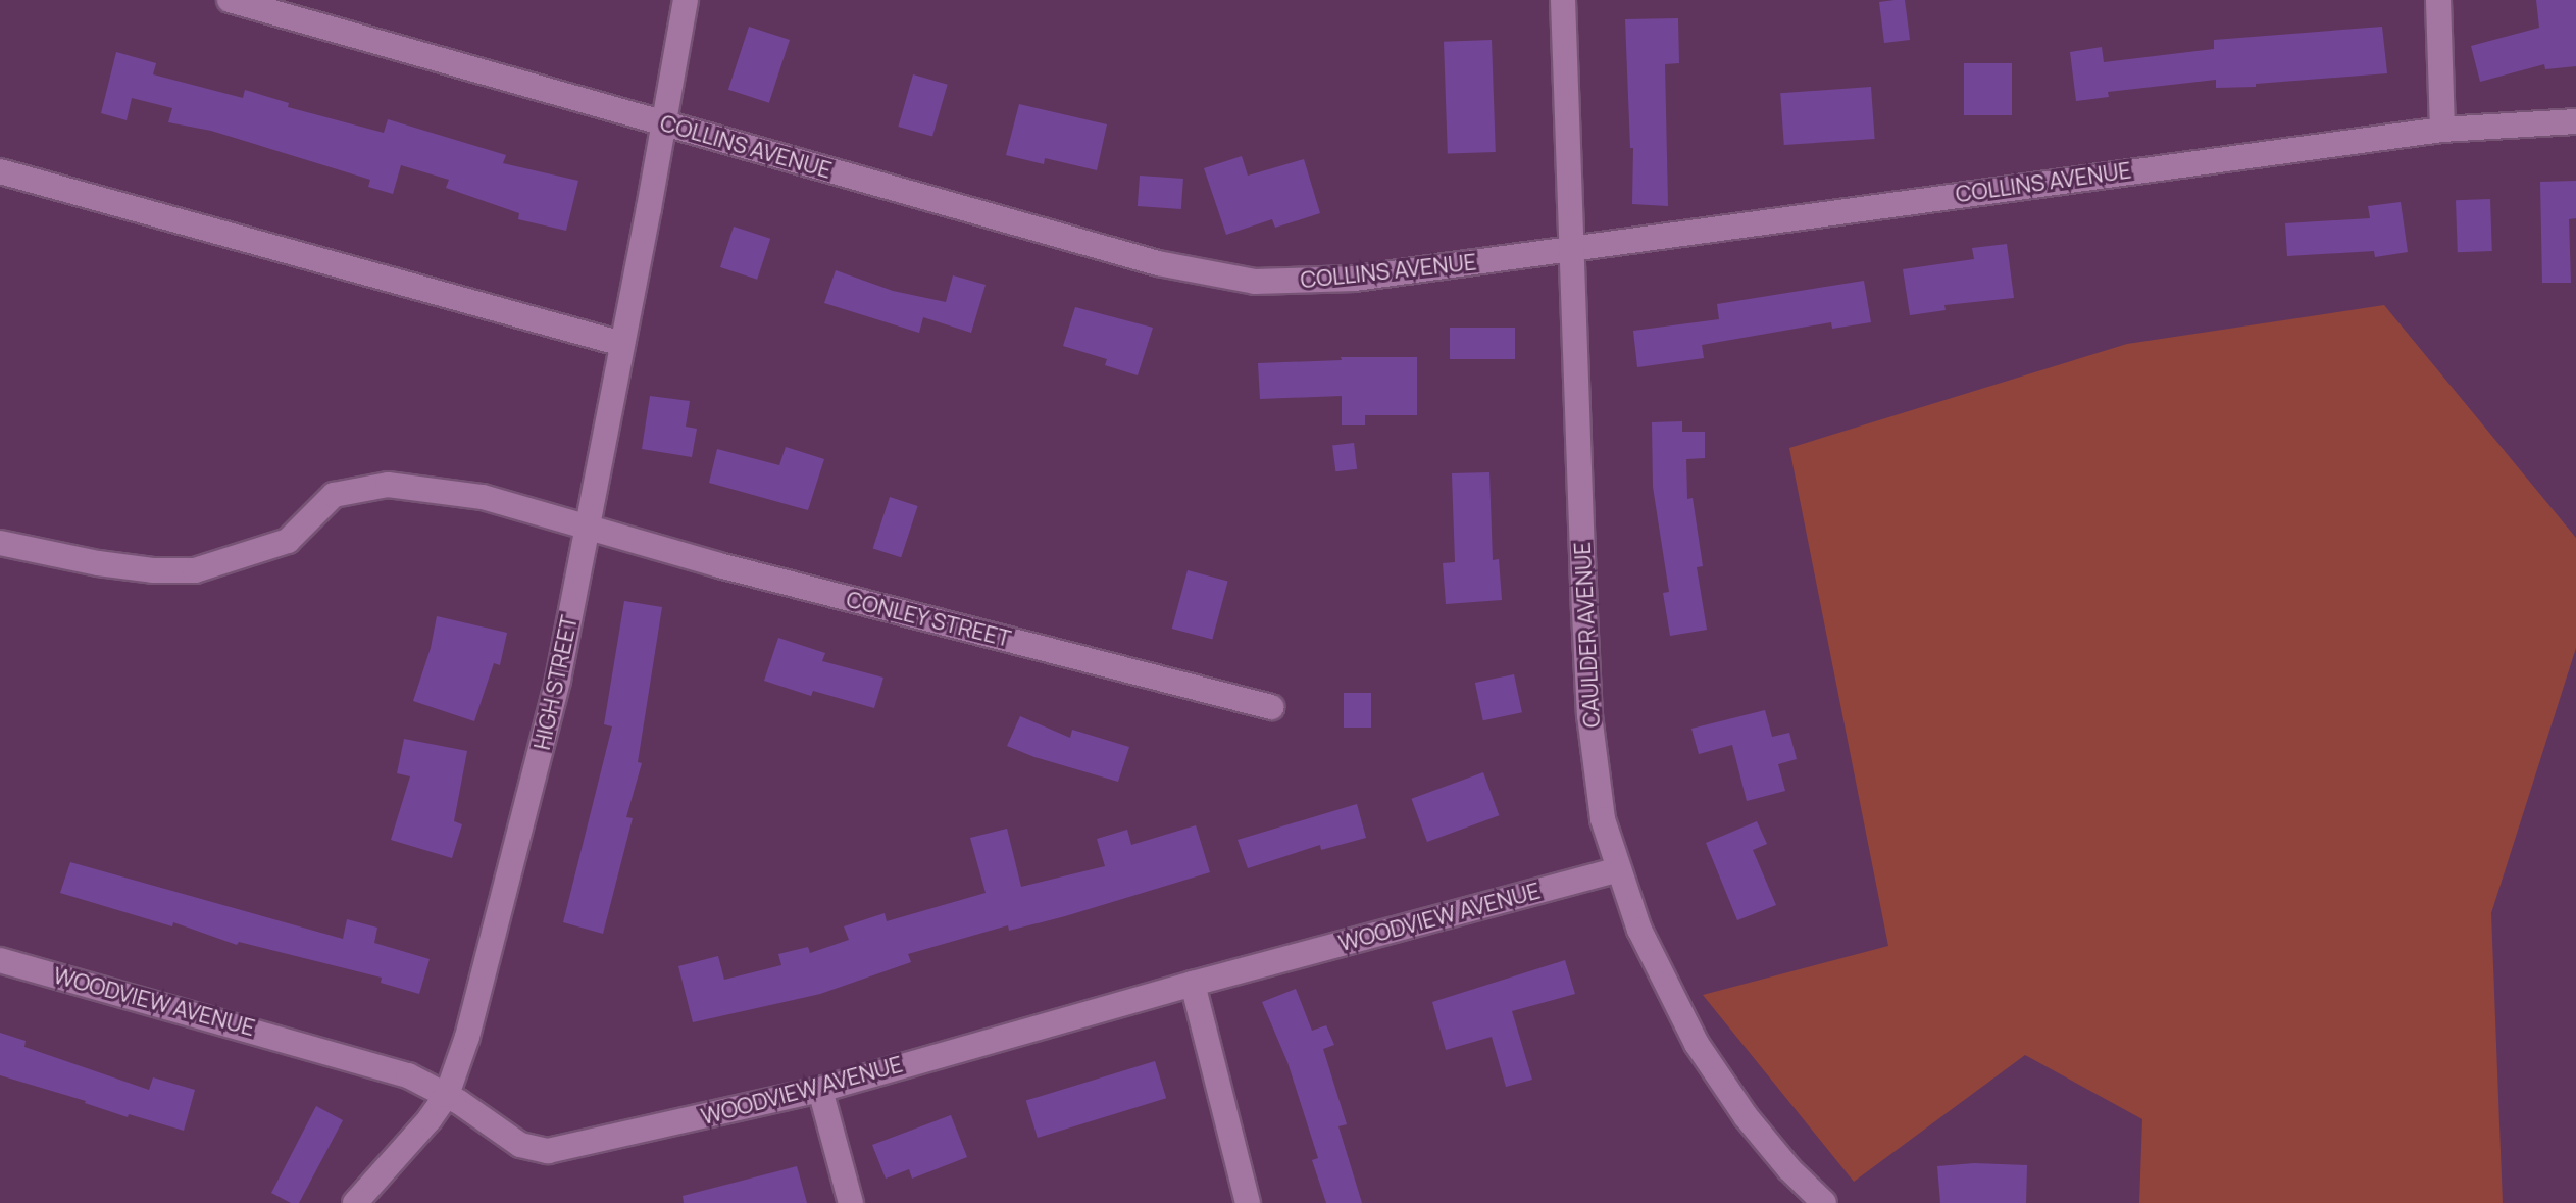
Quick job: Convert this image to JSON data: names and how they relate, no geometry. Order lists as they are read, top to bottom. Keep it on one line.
{"streets":{"street":["COLLINS AVENUE","CONLEY STREET","CAULDER AVENUE","HIGH STREET","WOODVIEW AVENUE"]},"crossings":[["COLLINS AVENUE","CAULDER AVENUE"],["COLLINS AVENUE","HIGH STREET"],["CONLEY STREET","HIGH STREET"],["CAULDER AVENUE","WOODVIEW AVENUE"],["HIGH STREET","WOODVIEW AVENUE"]]}
